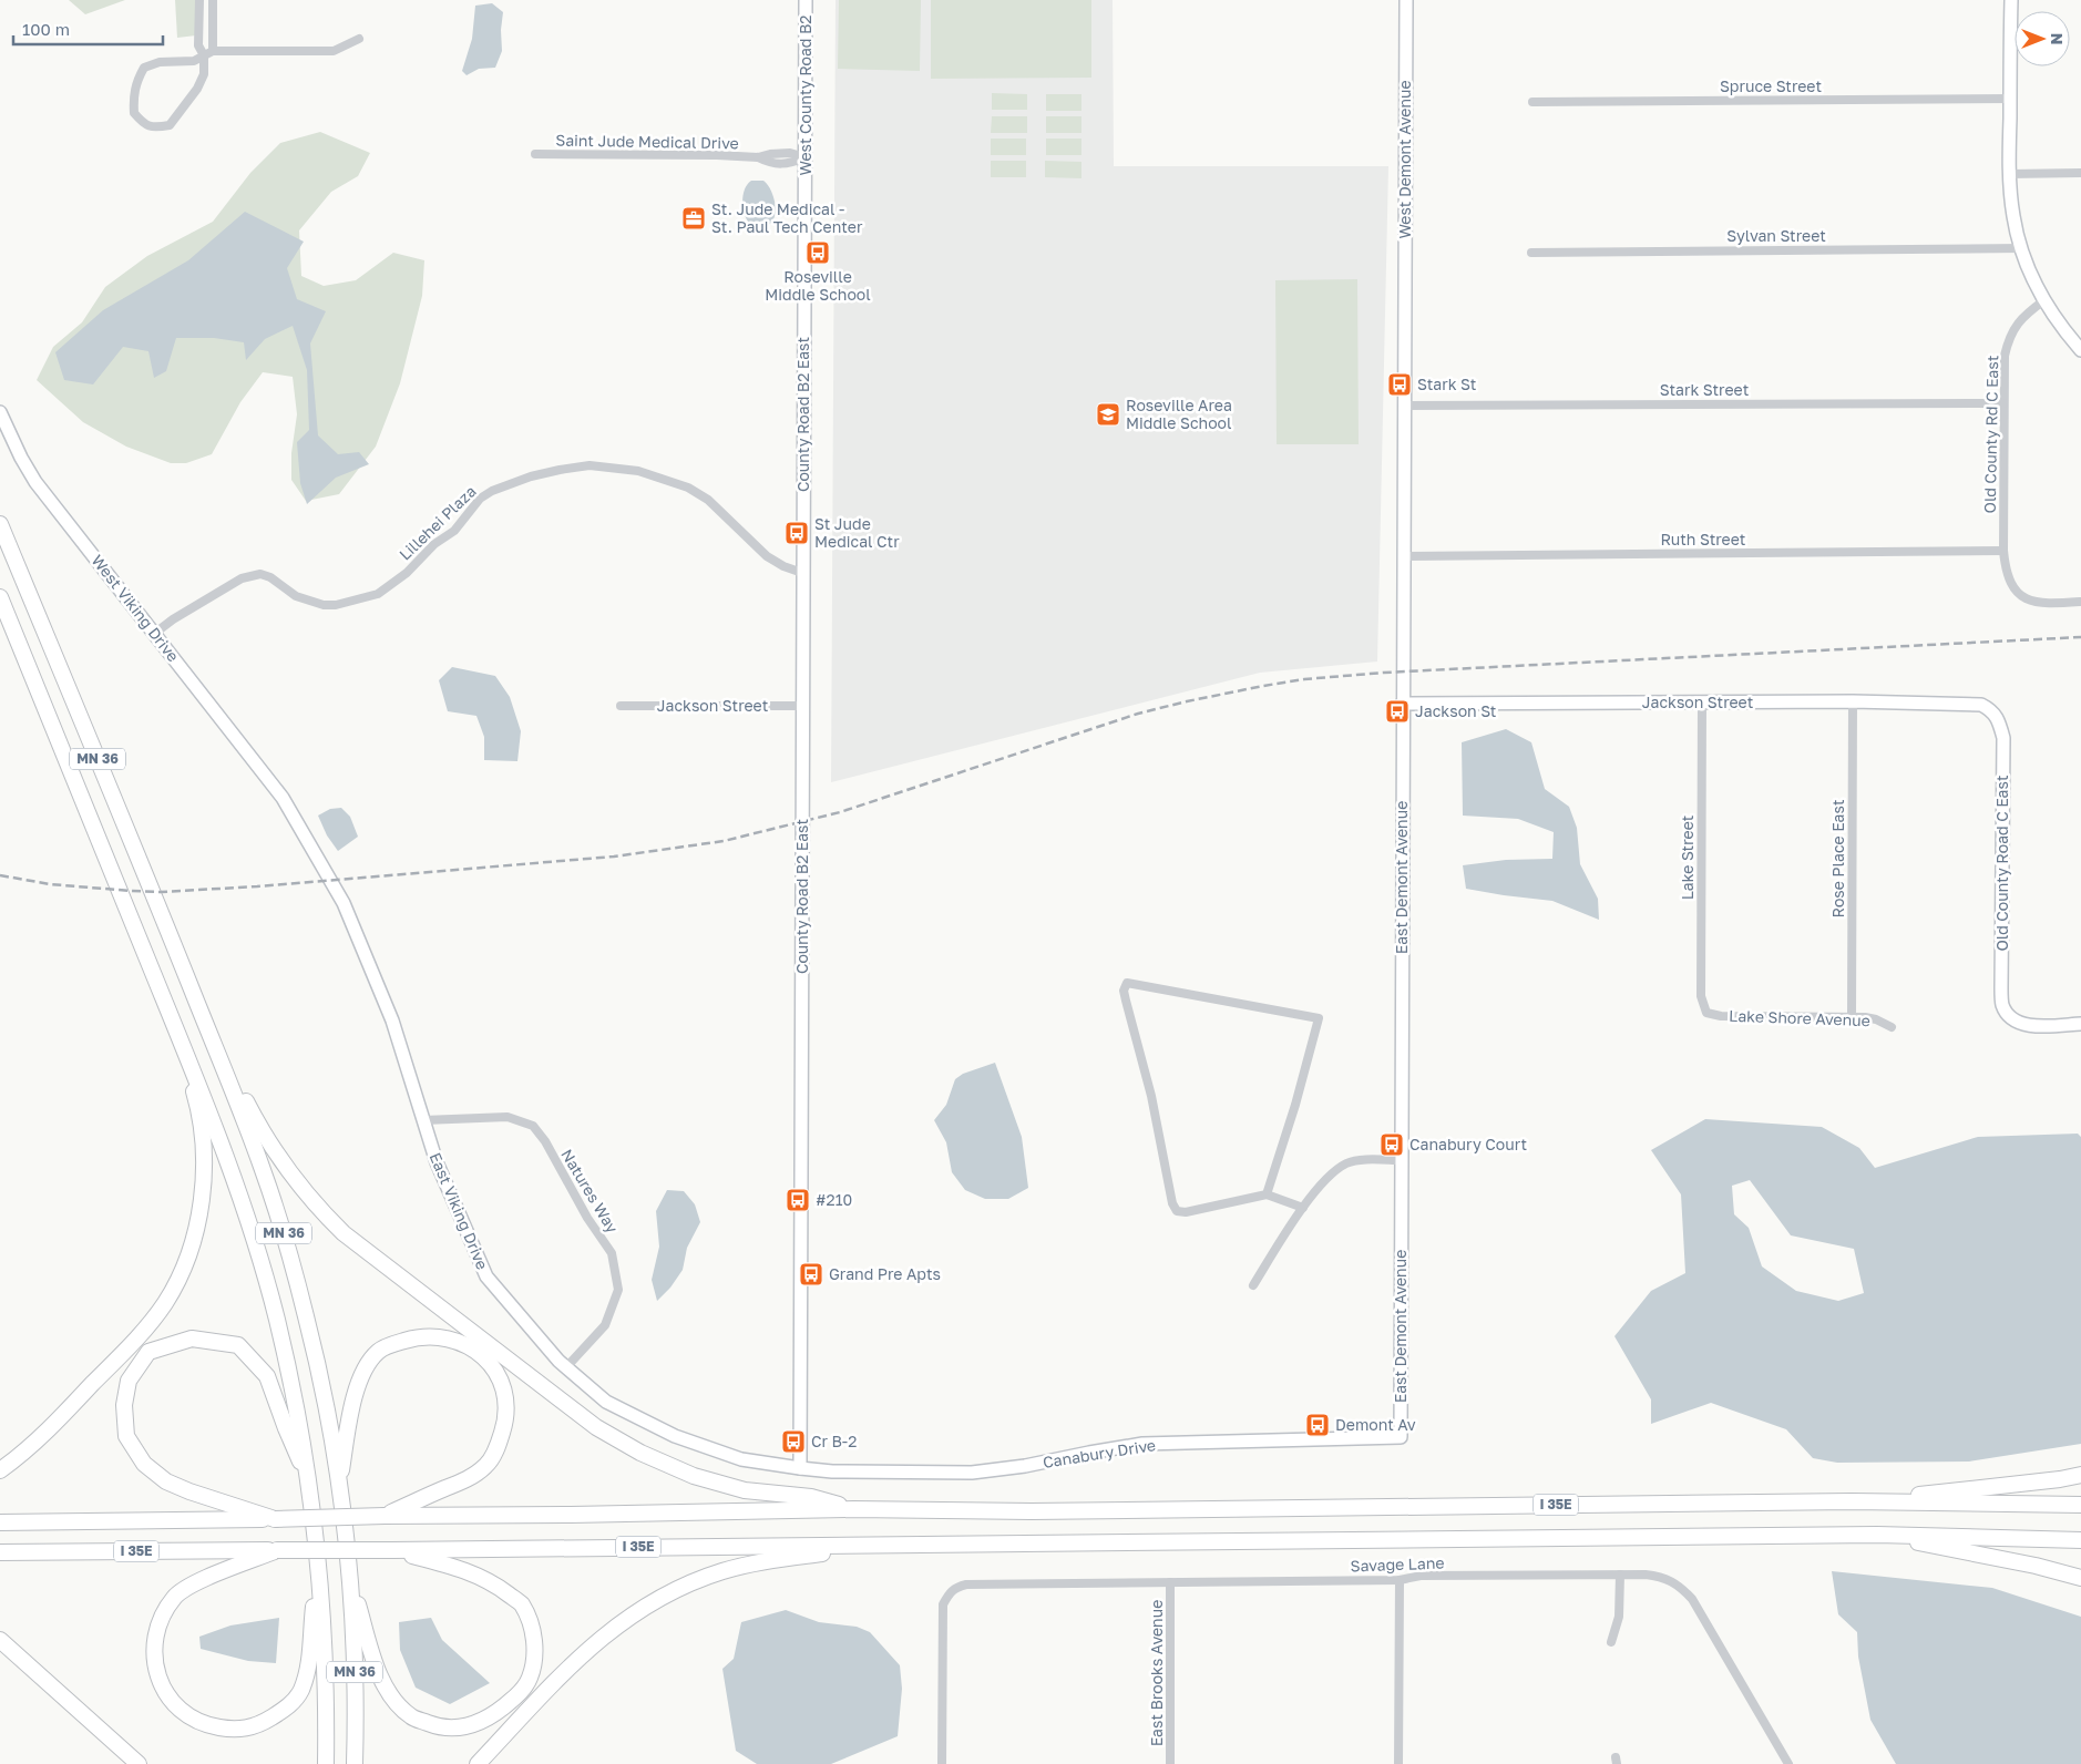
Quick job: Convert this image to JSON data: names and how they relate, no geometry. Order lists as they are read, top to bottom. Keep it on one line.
{"streets":{"highway":["MN 36","I 35E"],"street":["Spruce Street","West County Road B2","Saint Jude Medical Drive","West Demont Avenue","Sylvan Street","Stark Street","County Road B2 East","Old County Rd C East","Lillehei Plaza","Ruth Street","West Viking Drive","Jackson Street","Lake Street","Rose Place East","Old County Road C East","East Demont Avenue","Lake Shore Avenue","Natures Way","East Viking Drive","Canabury Drive","Savage Lane","East Brooks Avenue"]},"crossings":[["West County Road B2","Saint Jude Medical Drive"],["West County Road B2","County Road B2 East"],["West Demont Avenue","East Demont Avenue"],["Stark Street","Old County Rd C East"],["Stark Street","East Demont Avenue"],["County Road B2 East","Lillehei Plaza"],["County Road B2 East","Jackson Street"],["County Road B2 East","East Viking Drive"],["County Road B2 East","Canabury Drive"],["Old County Rd C East","Ruth Street"],["Lillehei Plaza","West Viking Drive"],["Ruth Street","East Demont Avenue"],["West Viking Drive","East Viking Drive"],["Jackson Street","Lake Street"],["Jackson Street","Rose Place East"],["Jackson Street","Old County Road C East"],["Jackson Street","East Demont Avenue"],["Lake Street","Lake Shore Avenue"],["Rose Place East","Lake Shore Avenue"],["East Demont Avenue","Canabury Drive"],["Natures Way","East Viking Drive"],["East Viking Drive","Canabury Drive"],["Savage Lane","East Brooks Avenue"]],"places":{"office":["St. Jude Medical - St. Paul Tech Center"],"bus stop":["Roseville Middle School","Stark St","St Jude Medical Ctr","Jackson St","Canabury Court","#210","Grand Pre Apts","Demont Av","Cr B-2"],"school or university":["Roseville Area Middle School"]},"scale_bar":"100 m","north":"right"}
